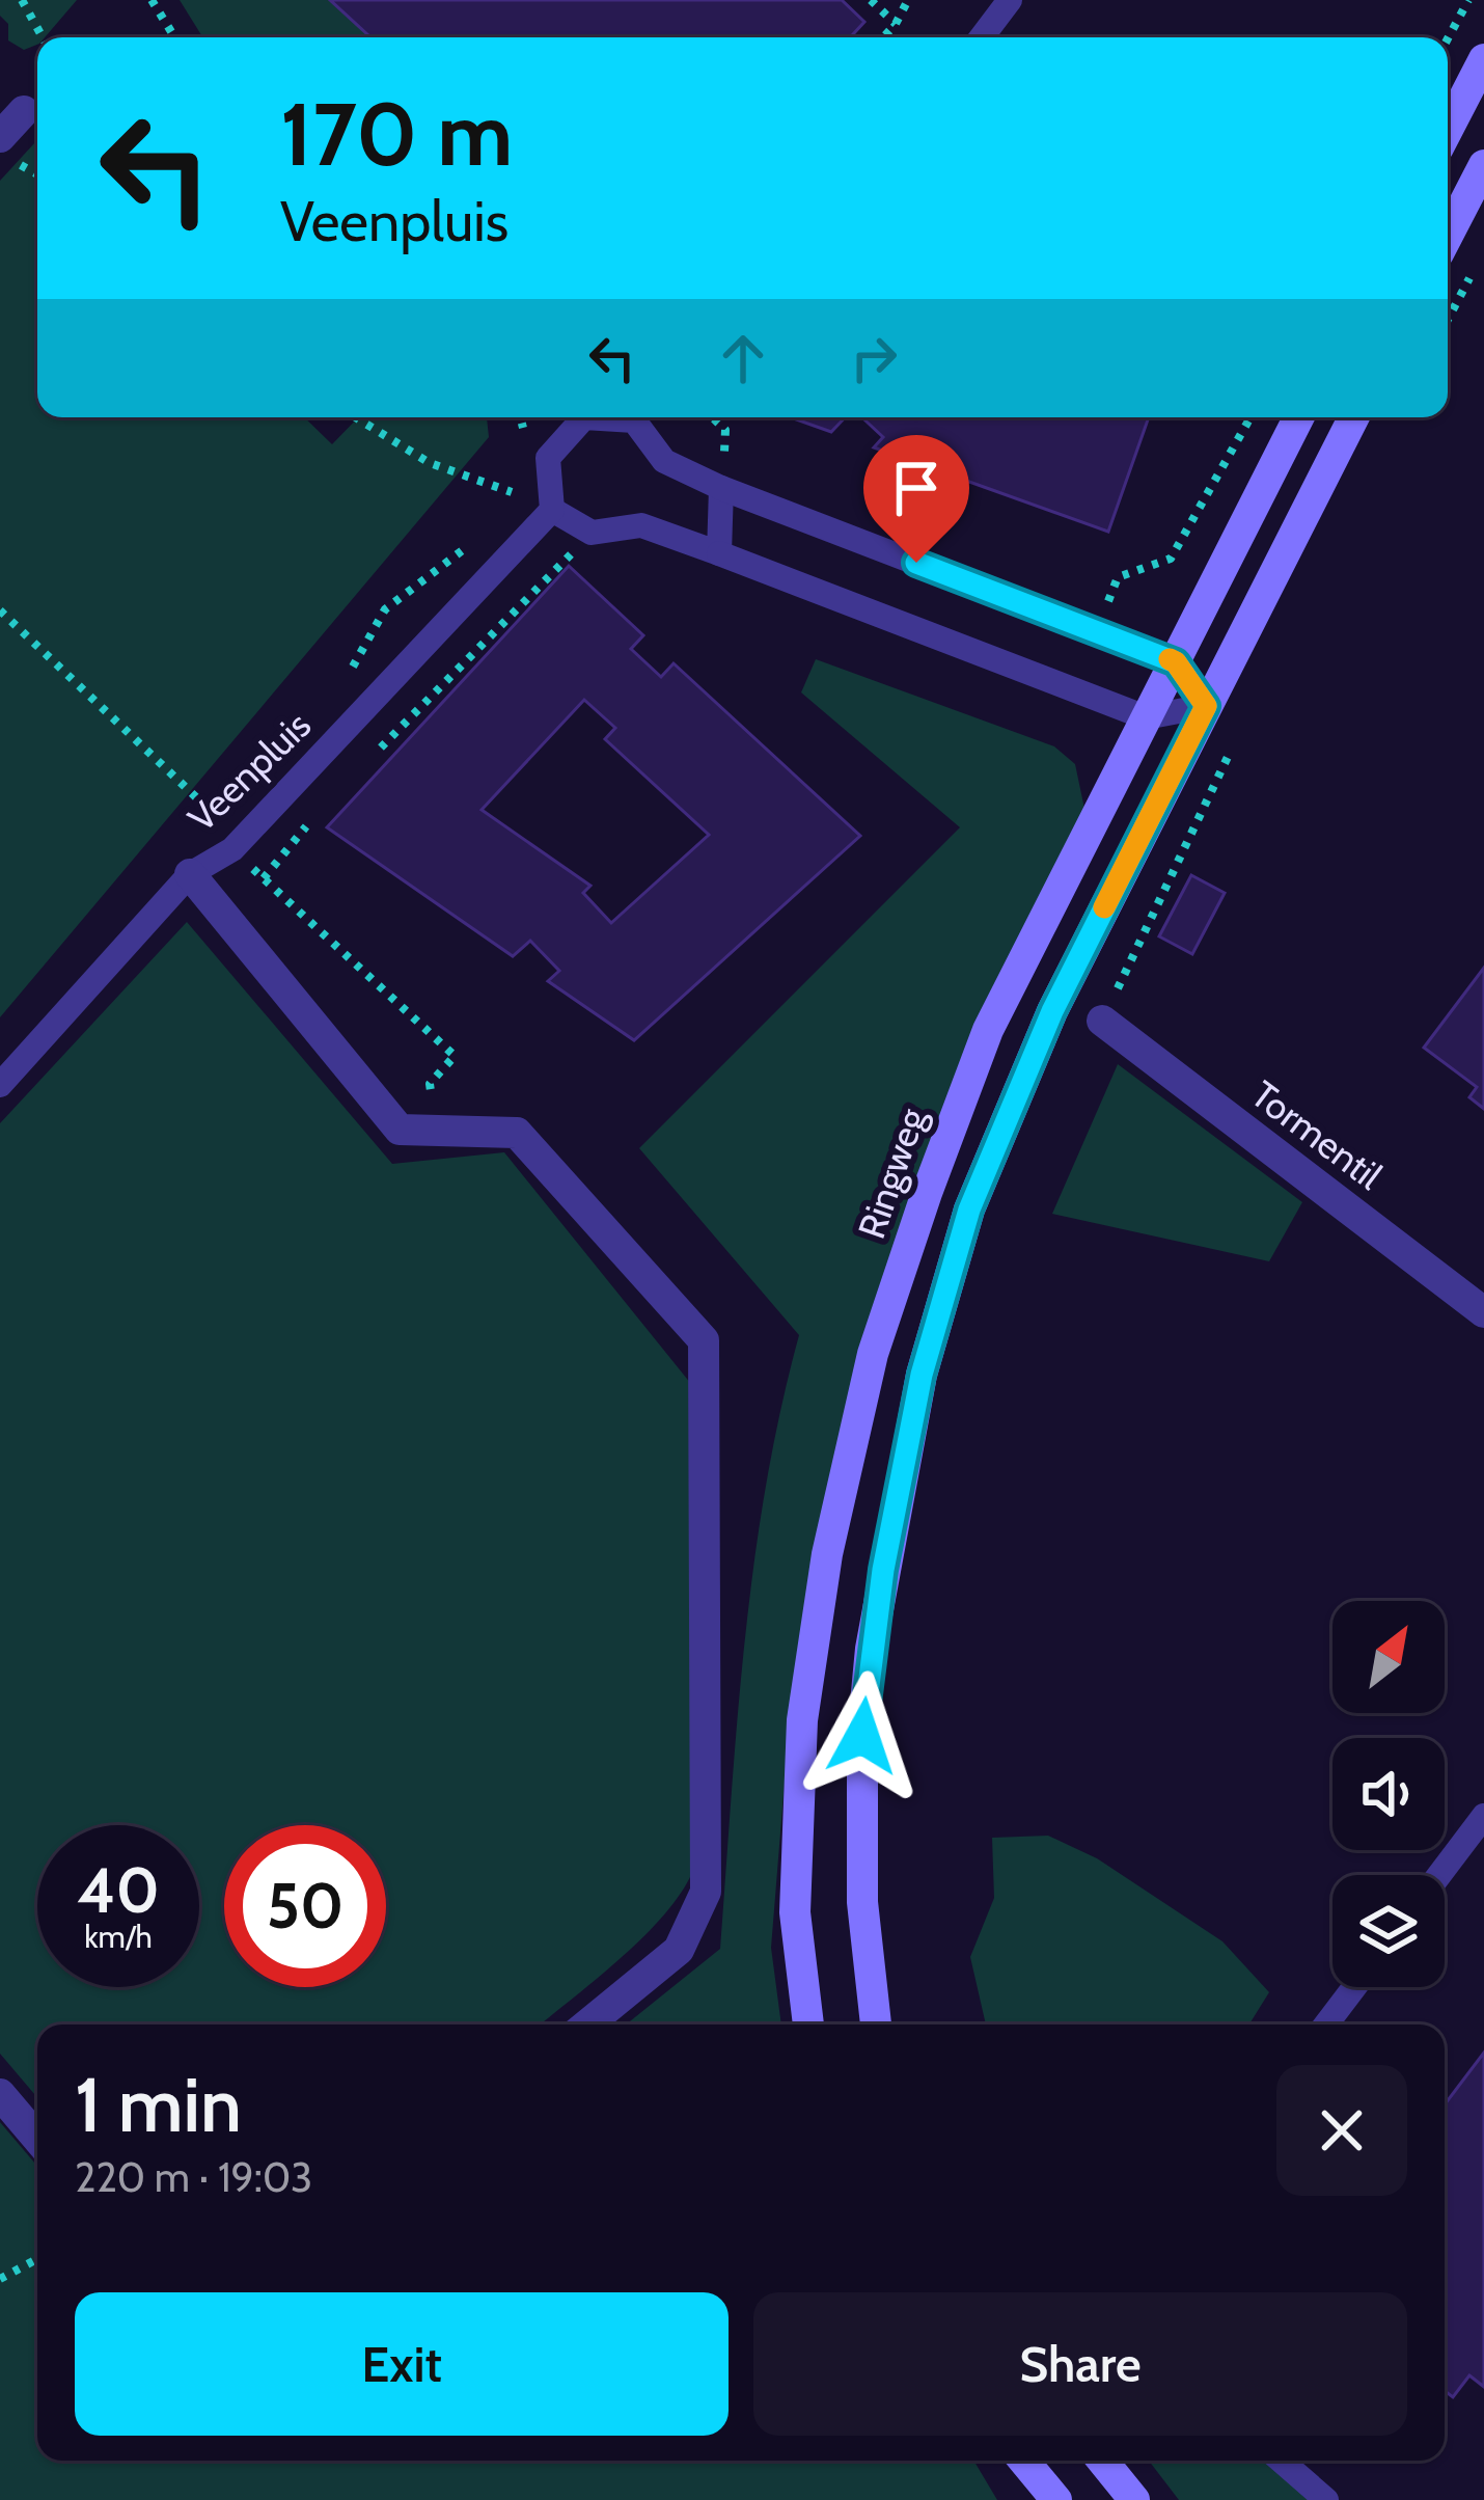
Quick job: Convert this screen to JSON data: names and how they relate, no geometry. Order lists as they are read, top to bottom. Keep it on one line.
{"streets":{"main road":["Ringweg"],"street":["Tormentil"],"lane":["Veenpluis"]},"north":"top right","page":{"turn":["170 m","Veenpluis"],"speed":"40 km/h","limit":"50","heading":["1 min","220 m · 19:03"],"buttons":["Exit","Share"]}}
